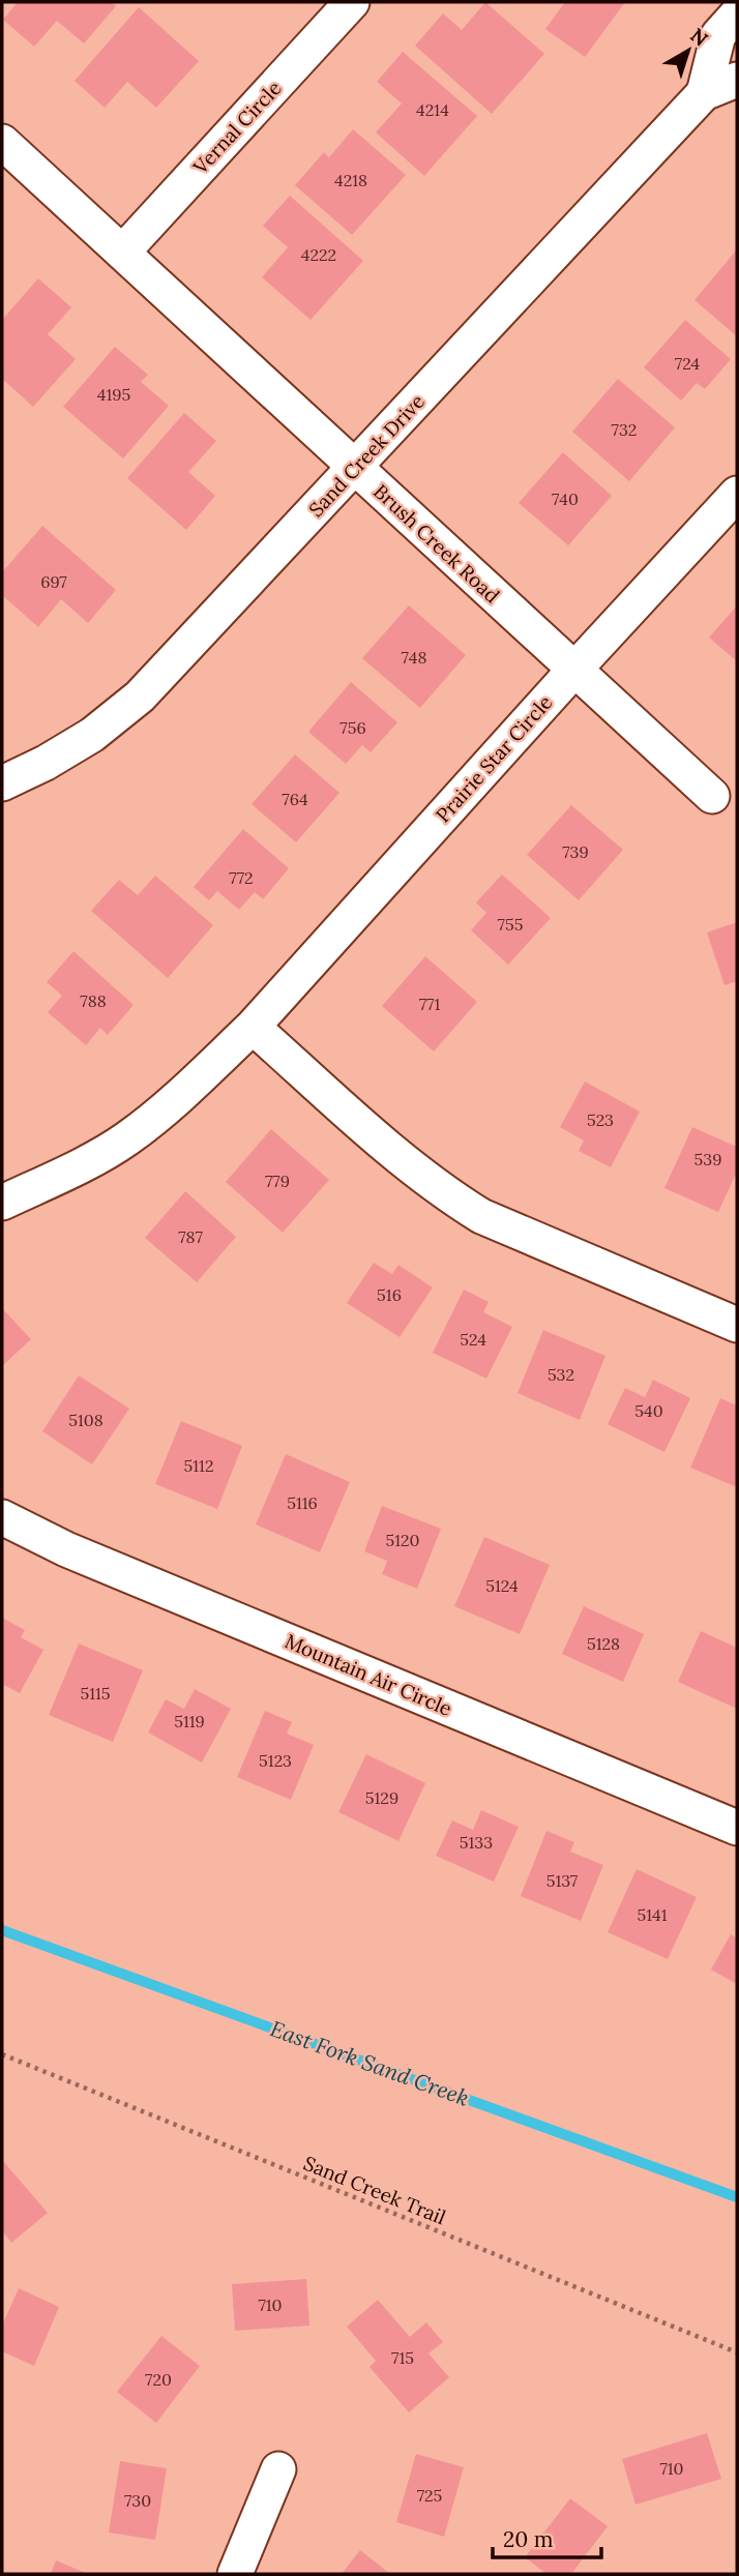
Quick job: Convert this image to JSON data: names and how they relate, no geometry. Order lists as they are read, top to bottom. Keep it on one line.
{"streets":{"street":["Vernal Circle","Sand Creek Drive","Brush Creek Road","Prairie Star Circle","Mountain Air Circle"],"path":["Sand Creek Trail"]},"crossings":[["Vernal Circle","Brush Creek Road"],["Sand Creek Drive","Brush Creek Road"],["Brush Creek Road","Prairie Star Circle"]],"water":["East Fork Sand Creek"],"house_numbers":["4214","4218","4222","724","4195","732","740","697","748","756","764","739","772","755","788","771","523","539","779","787","516","524","532","540","5108","5112","5116","5120","5124","5128","5115","5119","5123","5129","5133","5137","5141","710","715","720","710","725","730"],"scale_bar":"20 m","north":"top right"}
